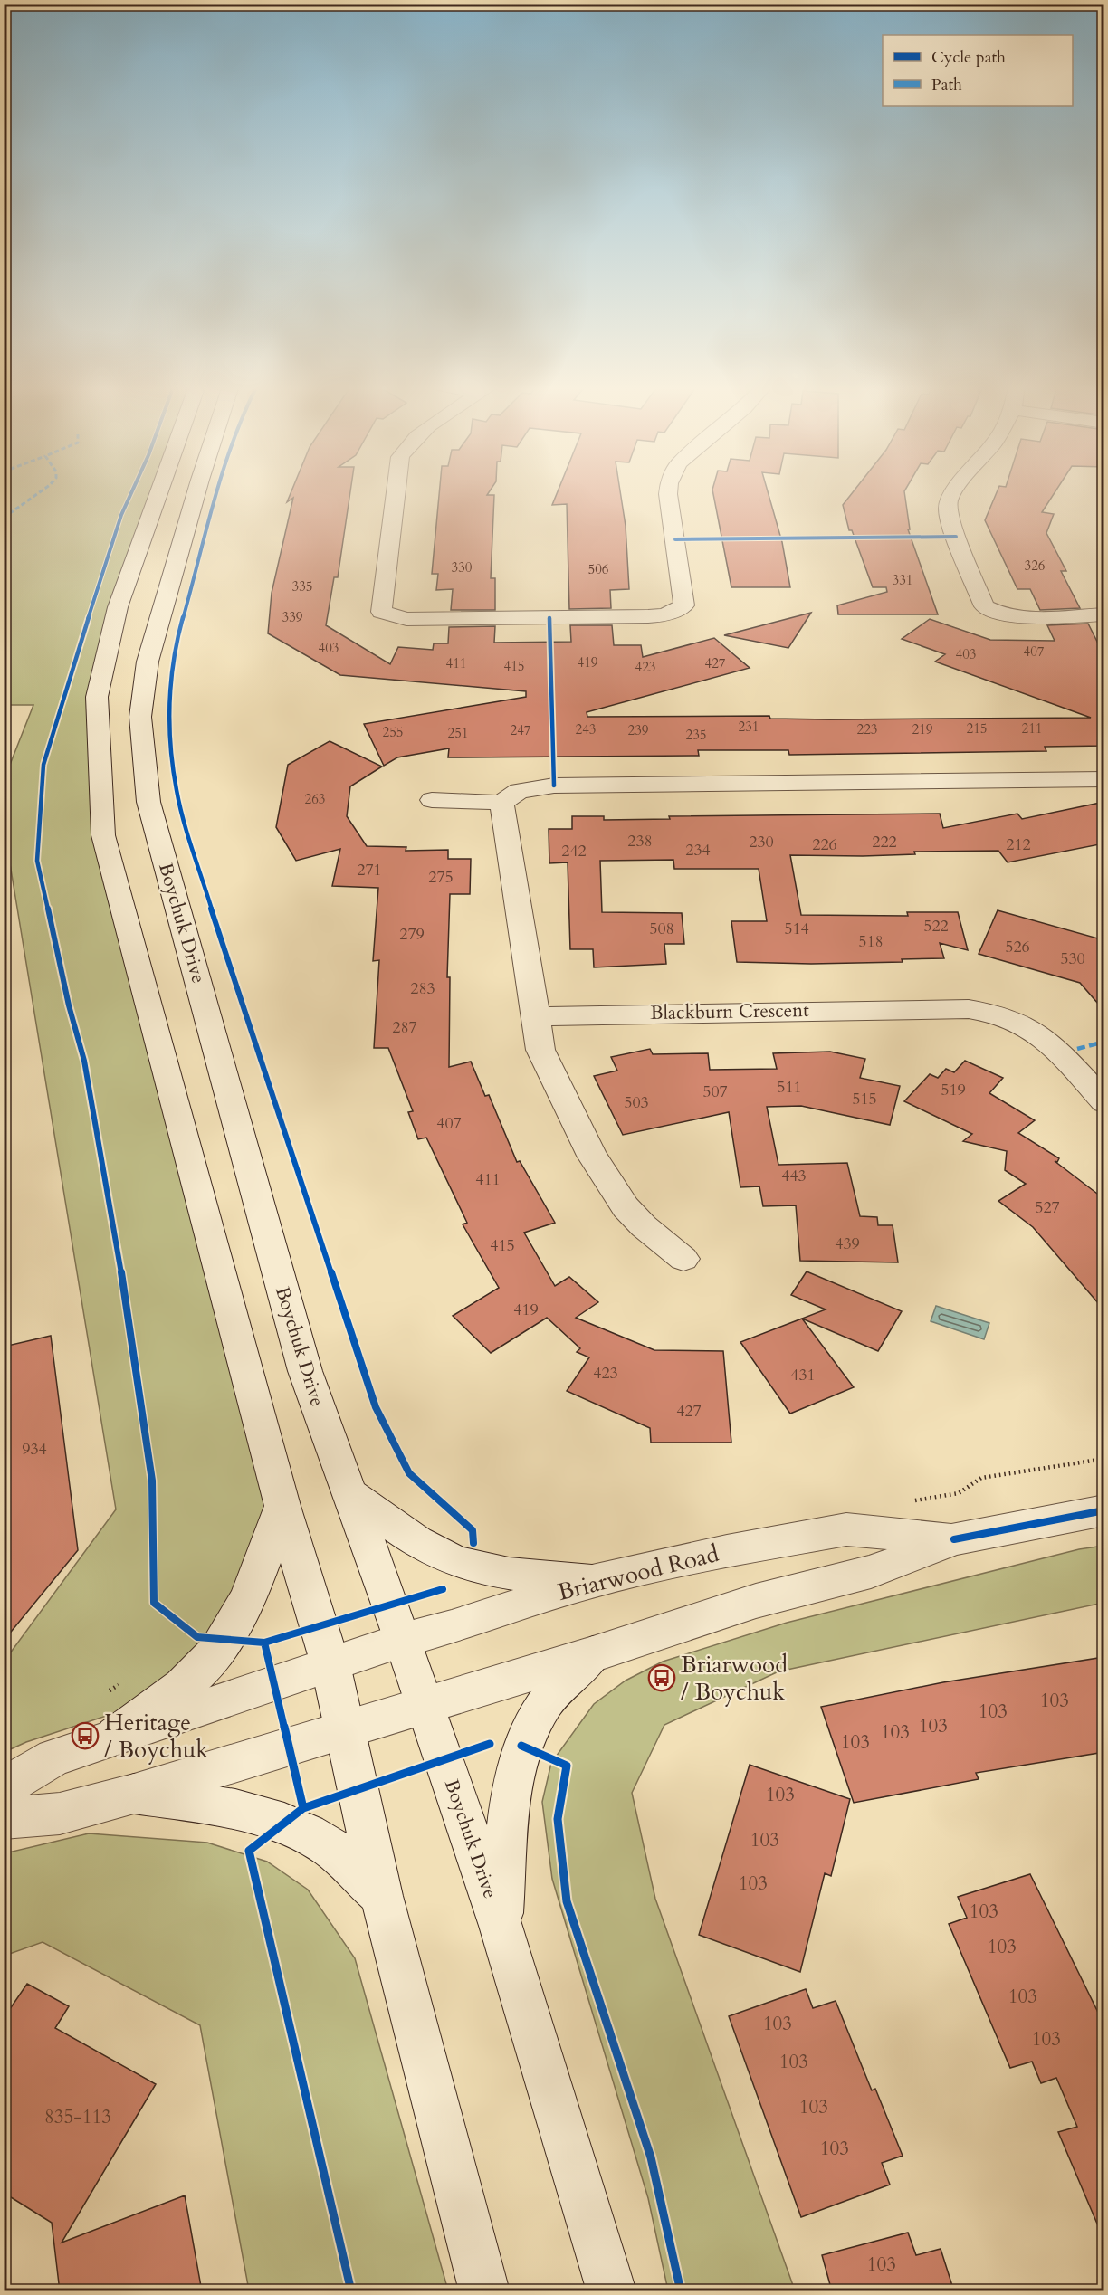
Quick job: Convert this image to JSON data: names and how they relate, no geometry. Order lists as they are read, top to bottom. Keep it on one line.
{"streets":{"street":["Boychuk Drive","Blackburn Crescent","Briarwood Road"]},"crossings":[["Boychuk Drive","Briarwood Road"]],"places":{"bus stop":["Briarwood / Boychuk","Heritage / Boychuk"]},"house_numbers":["326","330","506","331","335","339","403","407","403","419","411","427","415","423","231","215","211","243","223","219","247","239","255","251","235","263","238","230","222","226","212","234","242","271","275","522","508","514","279","518","526","530","283","287","511","519","507","515","503","407","443","411","527","439","415","419","423","431","427","934","103","103","103","103","103","103","103","103","103","103","103","103","103","103","103","835-113","103","103"],"legend":["Cycle path","Path"]}
